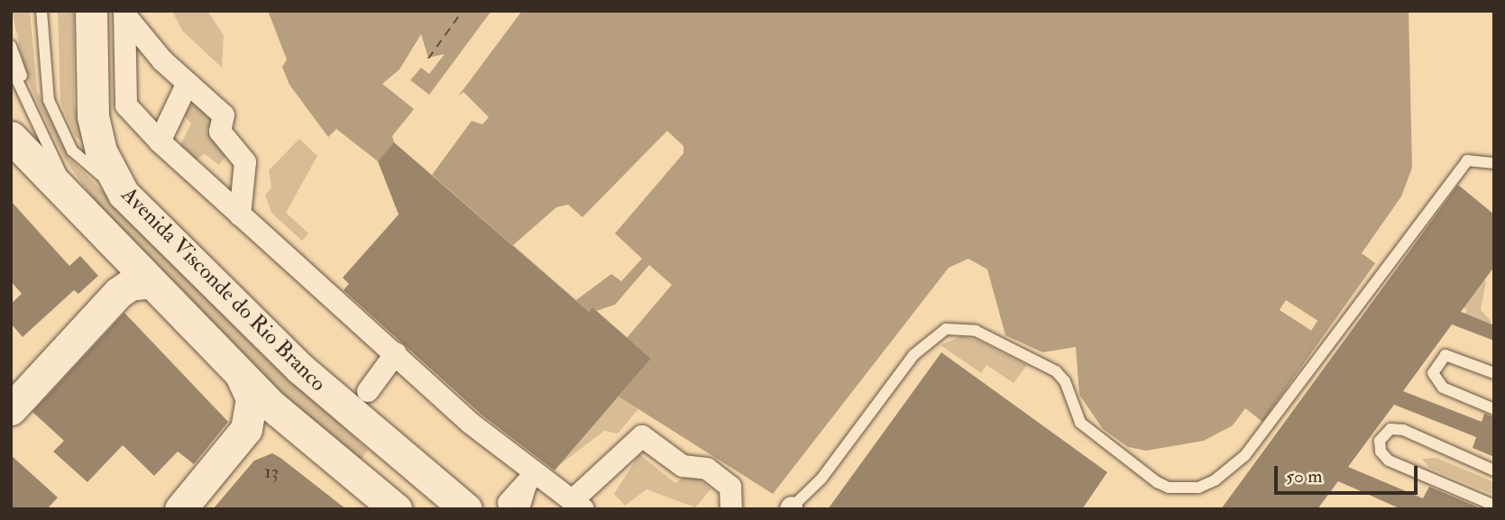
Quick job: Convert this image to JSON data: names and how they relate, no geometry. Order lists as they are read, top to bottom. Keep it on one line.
{"streets":{"main road":["Avenida Visconde do Rio Branco"]},"house_numbers":["13"],"scale_bar":"50 m"}
